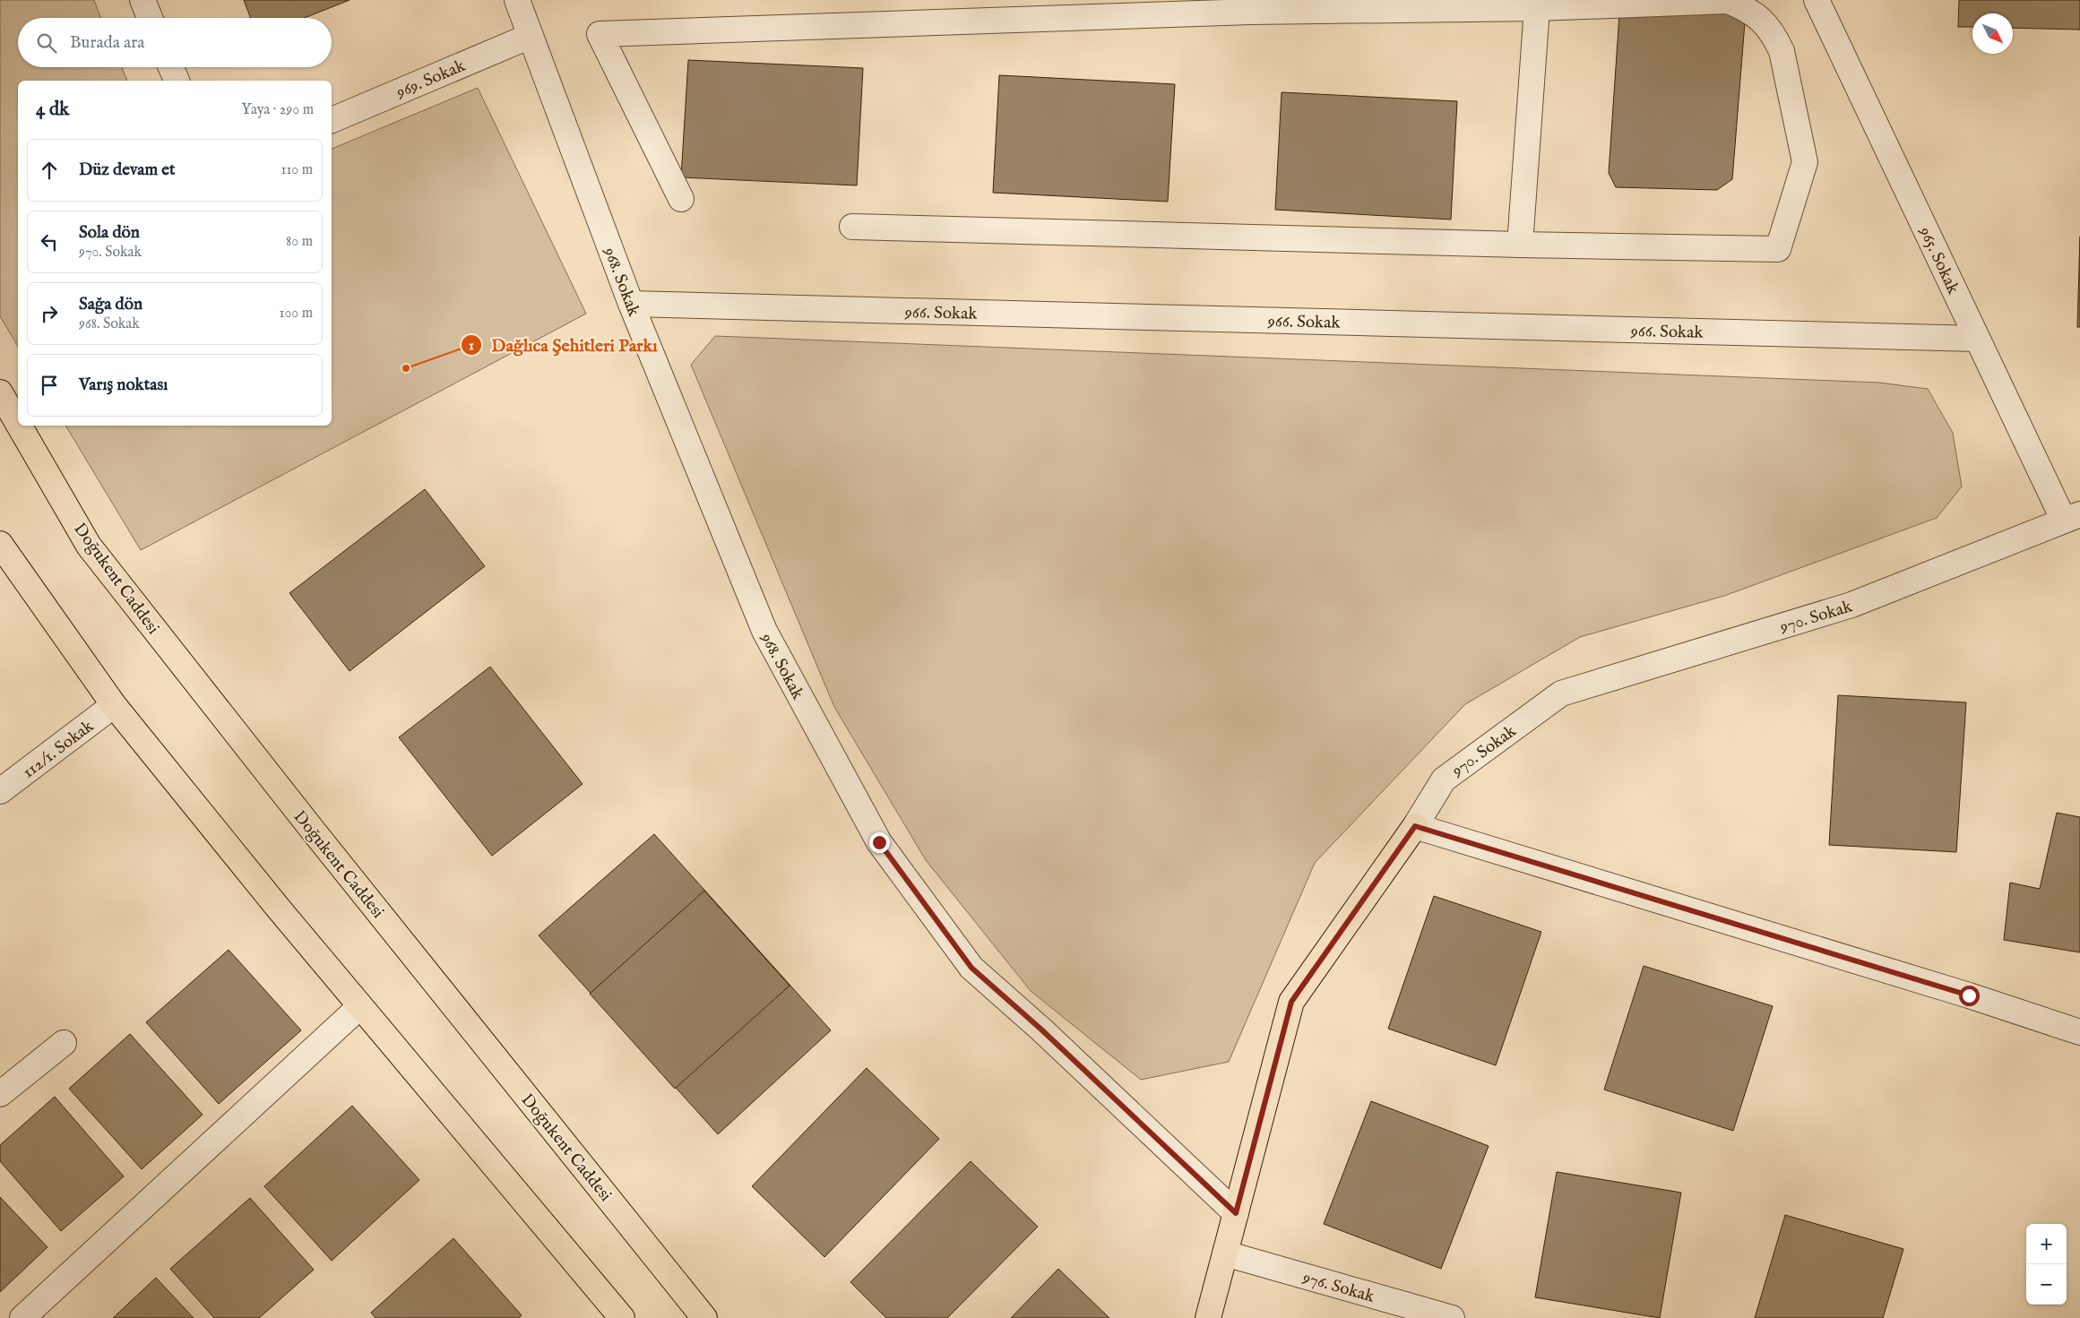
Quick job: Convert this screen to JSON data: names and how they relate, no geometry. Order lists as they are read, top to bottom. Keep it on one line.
{"streets":{"main road":["Doğukent Caddesi","970. Sokak"],"street":["969. Sokak","965. Sokak","968. Sokak","966. Sokak","112/1. Sokak","976. Sokak"]},"crossings":[["969. Sokak","968. Sokak"],["965. Sokak","966. Sokak"],["965. Sokak","970. Sokak"],["968. Sokak","966. Sokak"],["968. Sokak","970. Sokak"],["970. Sokak","976. Sokak"]],"places":["Dağlıca Şehitleri Parkı"],"north":"bottom right","page":{"search":"Burada ara","heading":["4 dk","Yaya · 290 m"],"list":[["Düz devam et","110 m"],["Sola dön","970. Sokak","80 m"],["Sağa dön","968. Sokak","100 m"],"Varış noktası"],"map_buttons":["+","−"]}}
